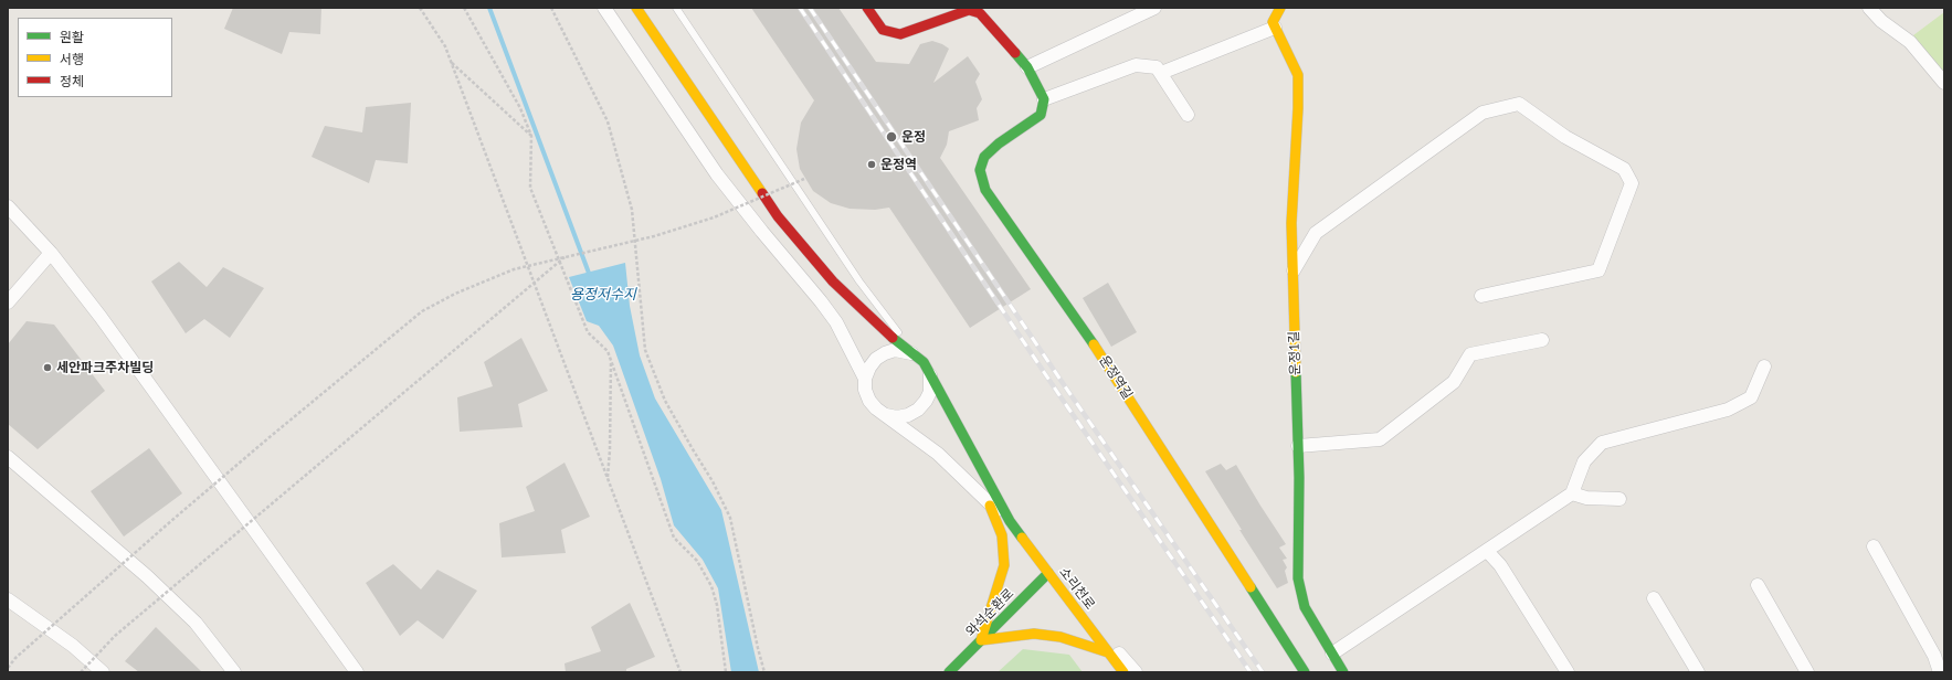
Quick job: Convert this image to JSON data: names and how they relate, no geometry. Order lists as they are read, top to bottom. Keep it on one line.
{"streets":{"street":["운정1길","운정역길","소리천로","와석순환로"]},"crossings":[["소리천로","와석순환로"]],"water":["용정저수지"],"places":["운정","운정역","세안파크주차빌딩"],"legend":["원활","서행","정체"]}
